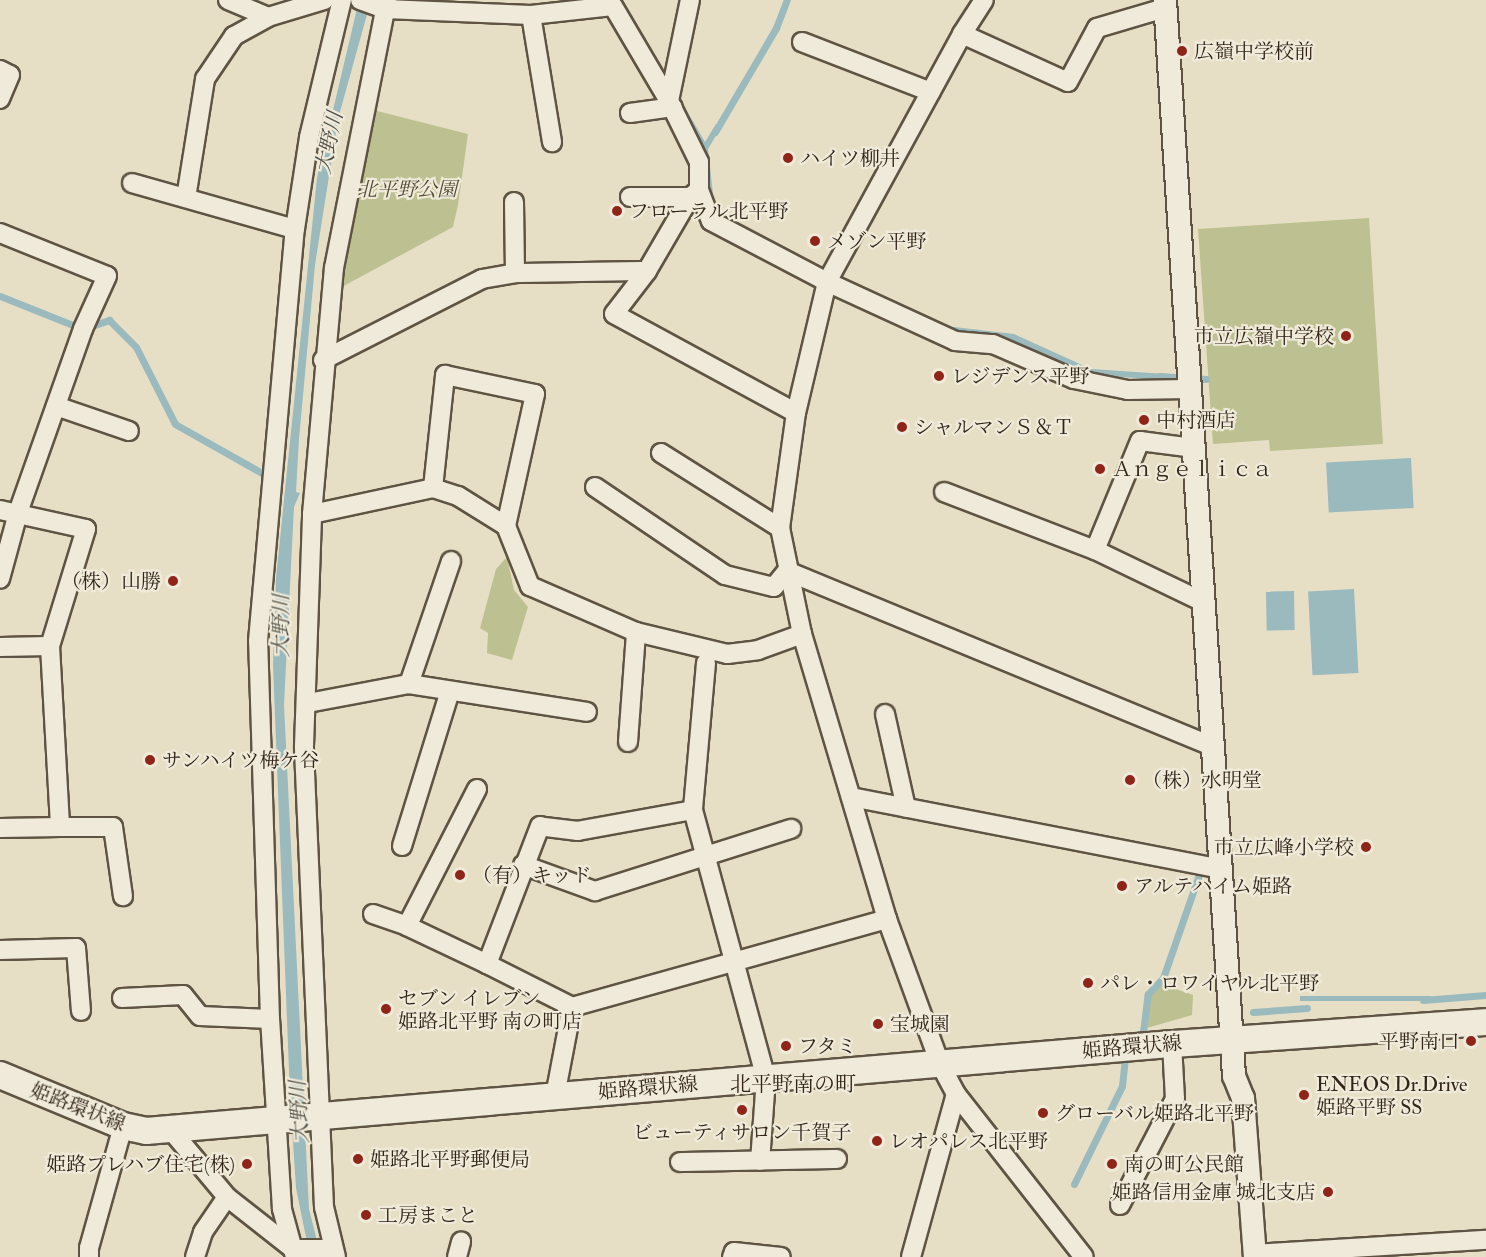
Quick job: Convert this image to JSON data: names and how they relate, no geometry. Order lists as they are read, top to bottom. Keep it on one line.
{"streets":{"main road":["姫路環状線"]},"districts":["北平野南の町"],"water":["大野川"],"parks":["北平野公園"],"places":["広嶺中学校前","ハイツ柳井","フローラル北平野","メゾン平野","市立広嶺中学校","レジデンス平野","中村酒店","シャルマンＳ＆Ｔ","Ａｎｇｅｌｉｃａ","（株）山勝","サンハイツ梅ケ谷","（株）水明堂","市立広峰小学校","（有）キッド","アルテハイム姫路","パレ・ロワイヤル北平野","セブン イレブン 姫路北平野 南の町店","宝城園","平野南口","フタミ","ENEOS Dr.Drive 姫路平野 SS","ビューティサロン千賀子","グローバル姫路北平野","レオパレス北平野","姫路北平野郵便局","姫路プレハブ住宅(株)","南の町公民館","姫路信用金庫 城北支店","工房まこと"]}
